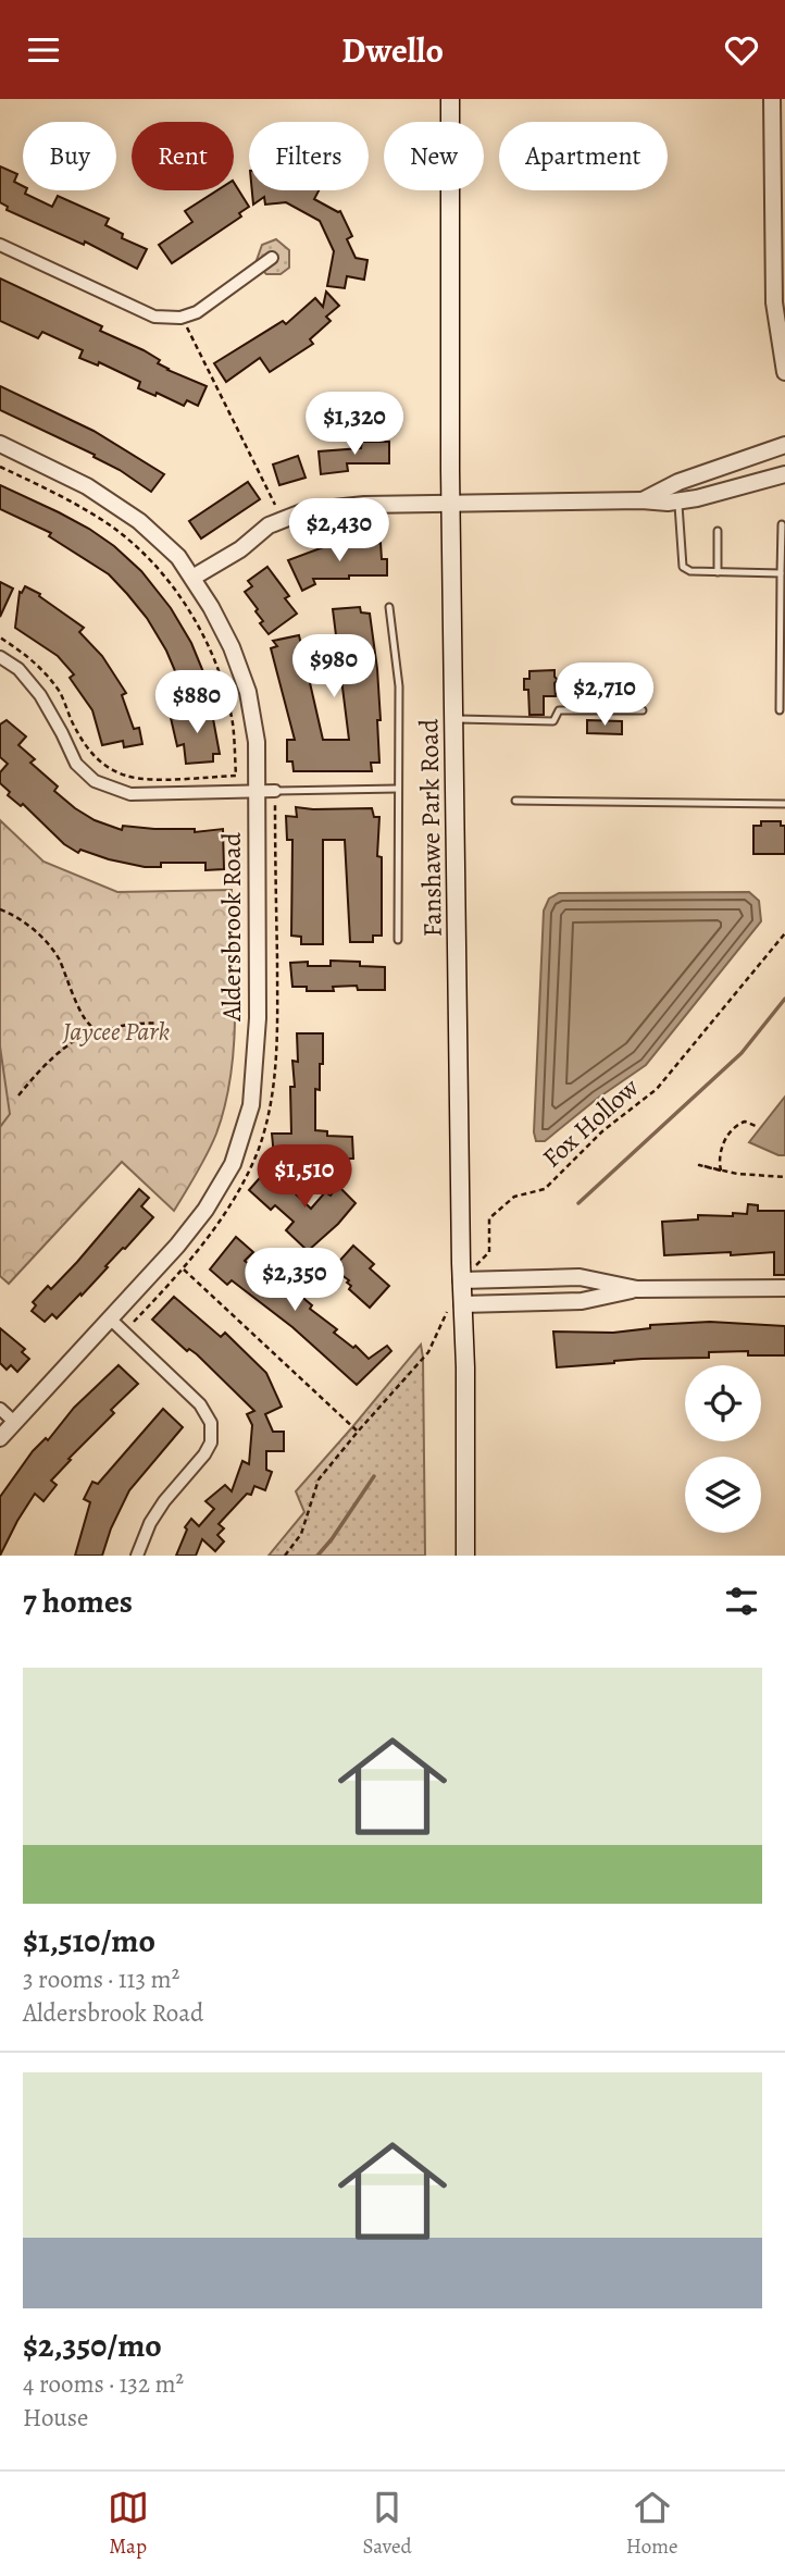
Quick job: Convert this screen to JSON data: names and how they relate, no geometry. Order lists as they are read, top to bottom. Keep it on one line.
{"streets":{"main road":["Fanshawe Park Road"],"street":["Aldersbrook Road"],"path":["Fox Hollow"]},"crossings":[["Fanshawe Park Road","Fox Hollow"]],"parks":["Jaycee Park"],"page":{"header":"Dwello","chip":["Buy","Rent","Filters","New","Apartment"],"price":["$1,320","$2,430","$980","$2,710","$880","$1,510","$2,350"],"heading":"7 homes","list":[{"name":"$1,510/mo","note":"3 rooms · 113 m² · Aldersbrook Road"},{"name":"$2,350/mo","note":"4 rooms · 132 m² · House"}],"tabs":["Map","Saved","Home"]}}
